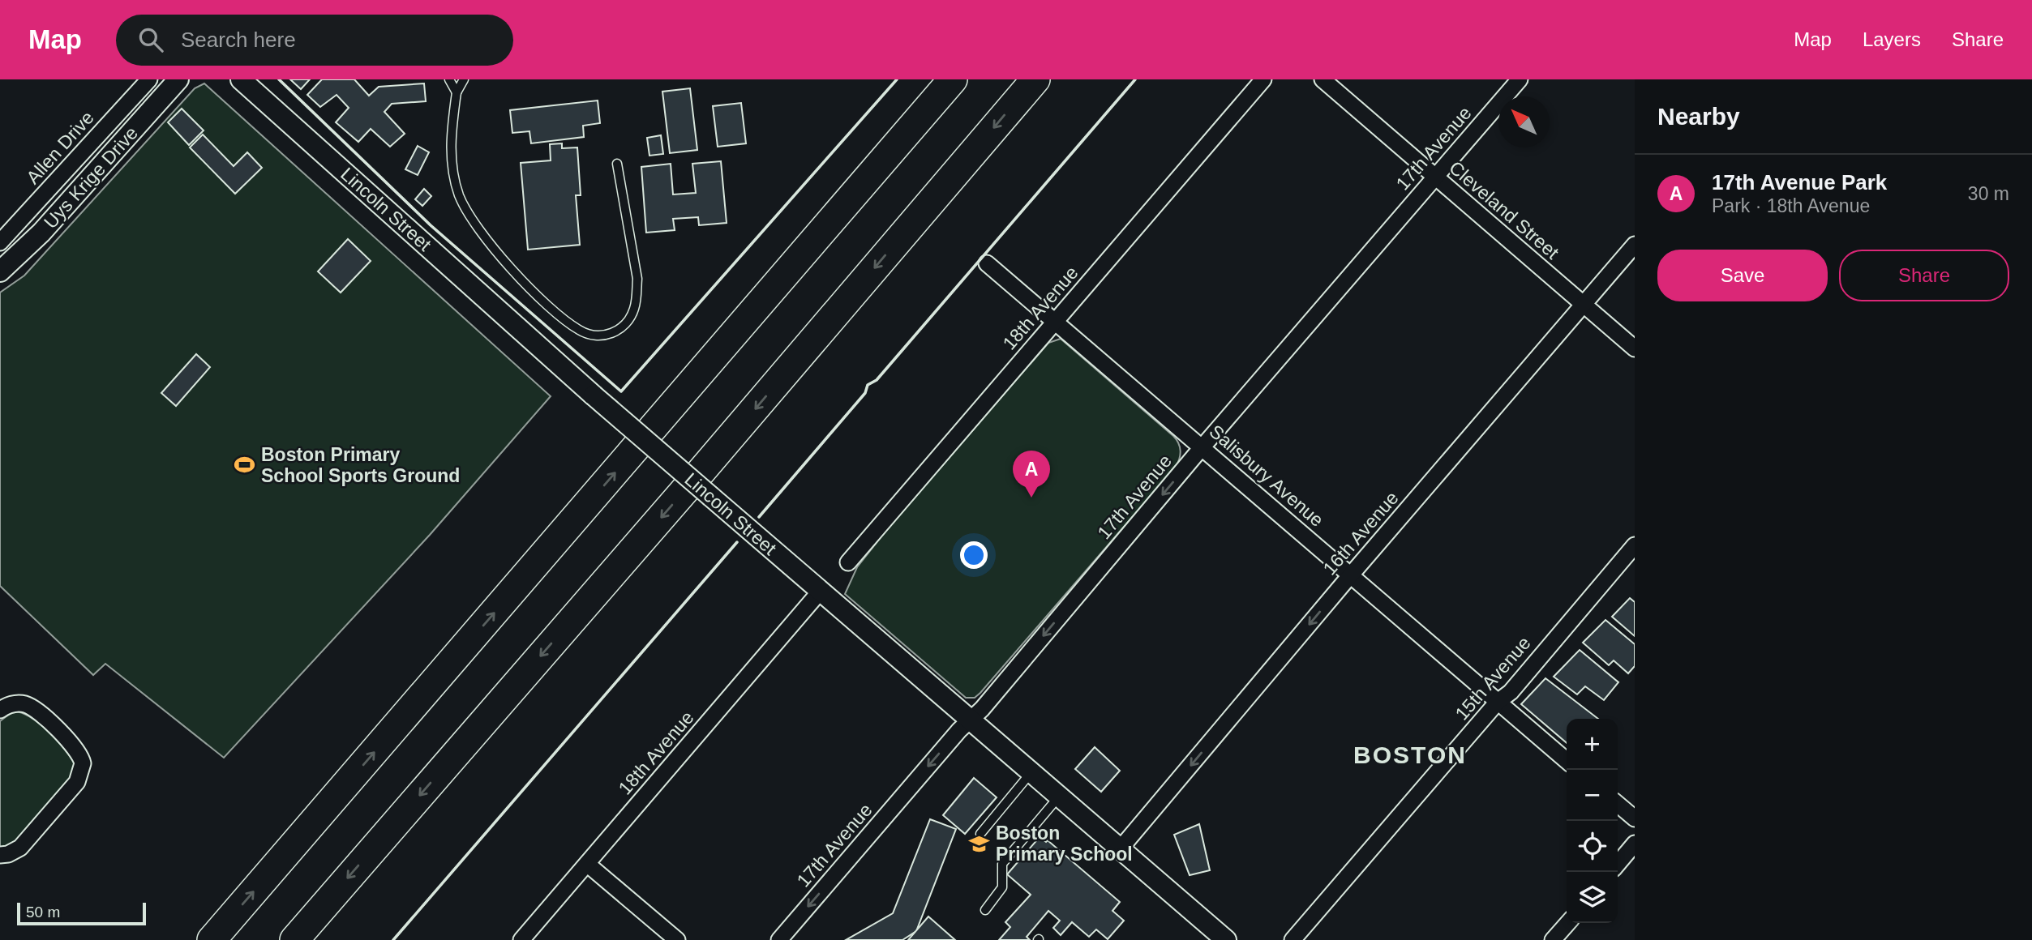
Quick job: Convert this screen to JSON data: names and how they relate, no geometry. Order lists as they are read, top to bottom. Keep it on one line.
{"streets":{"street":["Allen Drive","17th Avenue","Uys Krige Drive","Lincoln Street","Cleveland Street","18th Avenue","Salisbury Avenue","16th Avenue","15th Avenue"]},"crossings":[["17th Avenue","Lincoln Street"],["17th Avenue","Cleveland Street"],["17th Avenue","Salisbury Avenue"],["Lincoln Street","18th Avenue"],["Lincoln Street","16th Avenue"],["Cleveland Street","16th Avenue"],["18th Avenue","Salisbury Avenue"],["Salisbury Avenue","16th Avenue"],["Salisbury Avenue","15th Avenue"]],"one_way":["17th Avenue","16th Avenue"],"districts":["BOSTON"],"places":{"sports":["Boston Primary School Sports Ground"],"school or university":["Boston Primary School"]},"scale_bar":"50 m","north":"top left","page":{"header":"Map","search":"Search here","nav":["Map","Layers","Share"],"heading":"Nearby","list":[{"mark":"A","name":"17th Avenue Park","note":"Park · 18th Avenue","value":"30 m"}],"buttons":["Save","Share"],"pins":"A","map_buttons":["+","−"],"scale":"50 m"}}
